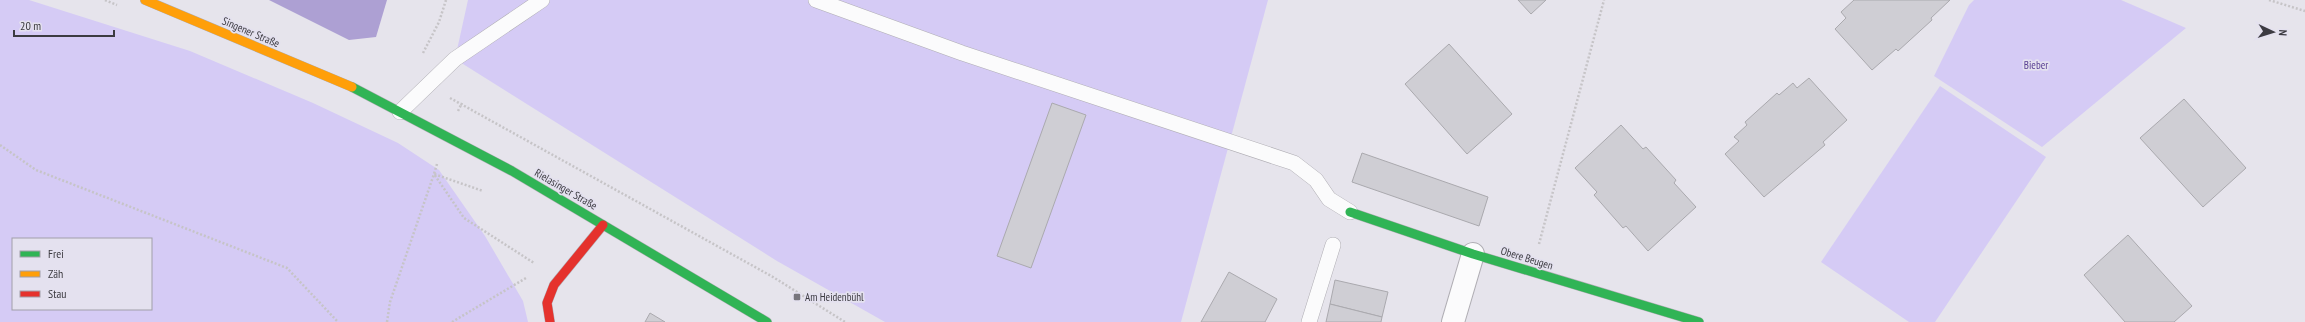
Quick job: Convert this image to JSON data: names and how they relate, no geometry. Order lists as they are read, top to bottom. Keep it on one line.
{"streets":{"main road":["Singener Straße","Rielasinger Straße","Obere Beugen"]},"crossings":[["Singener Straße","Rielasinger Straße"]],"parks":["Bieber"],"places":{"transit":["Am Heidenbühl"]},"legend":["Frei","Zäh","Stau"],"scale_bar":"20 m","north":"right"}
